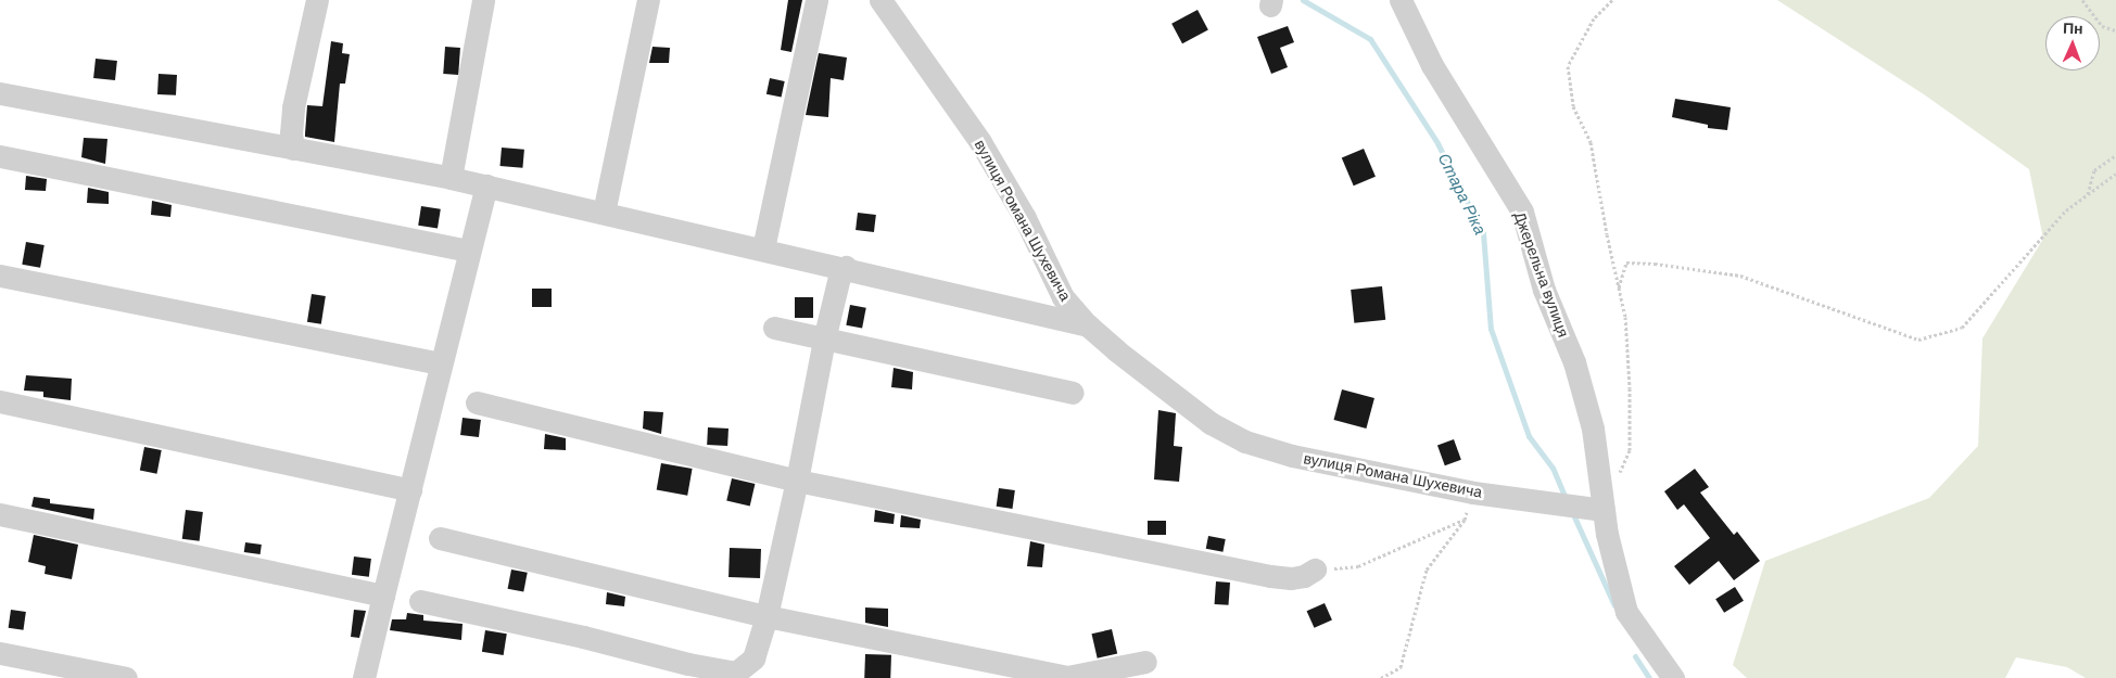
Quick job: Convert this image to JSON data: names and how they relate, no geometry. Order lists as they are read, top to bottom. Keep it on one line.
{"streets":{"street":["вулиця Романа Шухевича","Джерельна вулиця"]},"crossings":[["вулиця Романа Шухевича","Джерельна вулиця"]],"water":["Стара Ріка"],"north":"top"}
